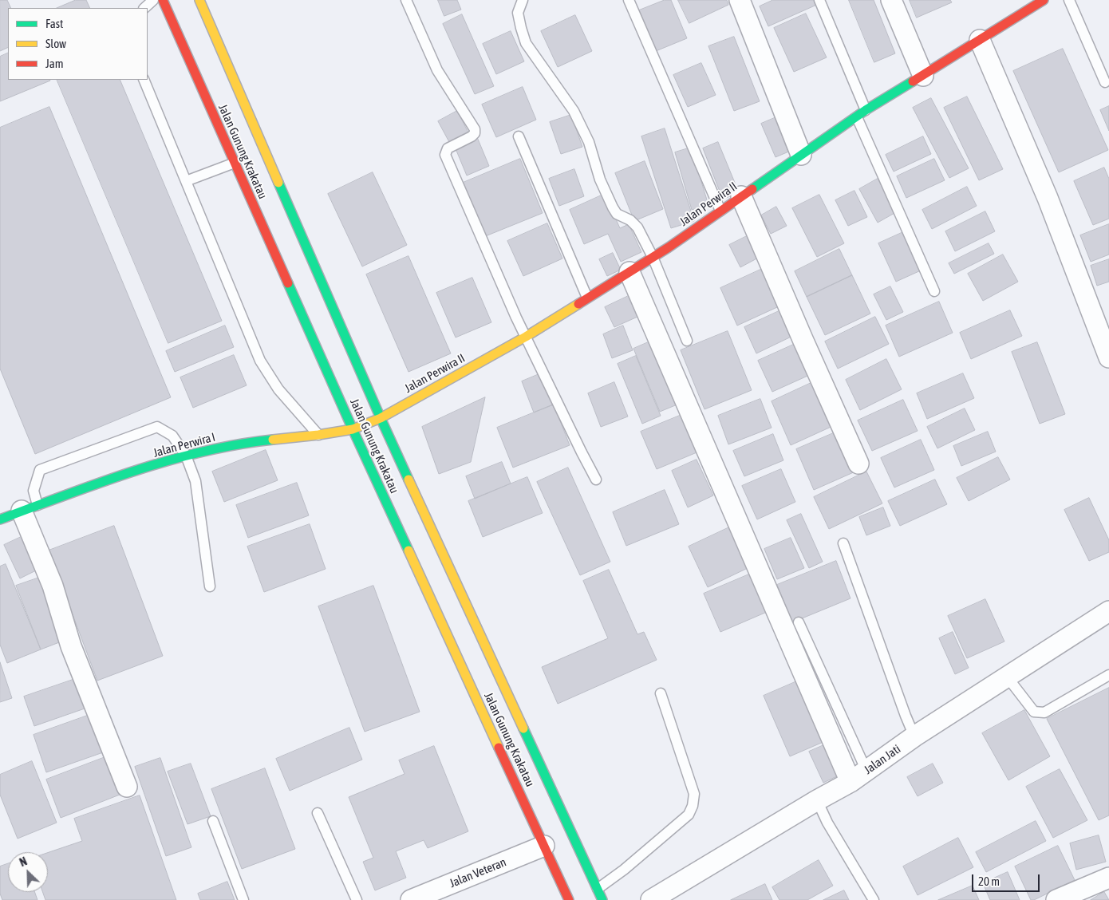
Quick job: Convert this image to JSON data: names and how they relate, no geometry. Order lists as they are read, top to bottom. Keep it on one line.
{"streets":{"main road":["Jalan Gunung Krakatau","Jalan Perwira II","Jalan Perwira I"],"street":["Jalan Jati","Jalan Veteran"]},"crossings":[["Jalan Gunung Krakatau","Jalan Perwira II"],["Jalan Gunung Krakatau","Jalan Perwira I"],["Jalan Gunung Krakatau","Jalan Veteran"],["Jalan Perwira II","Jalan Perwira I"]],"legend":["Fast","Slow","Jam"],"scale_bar":"20 m","north":"top left"}
